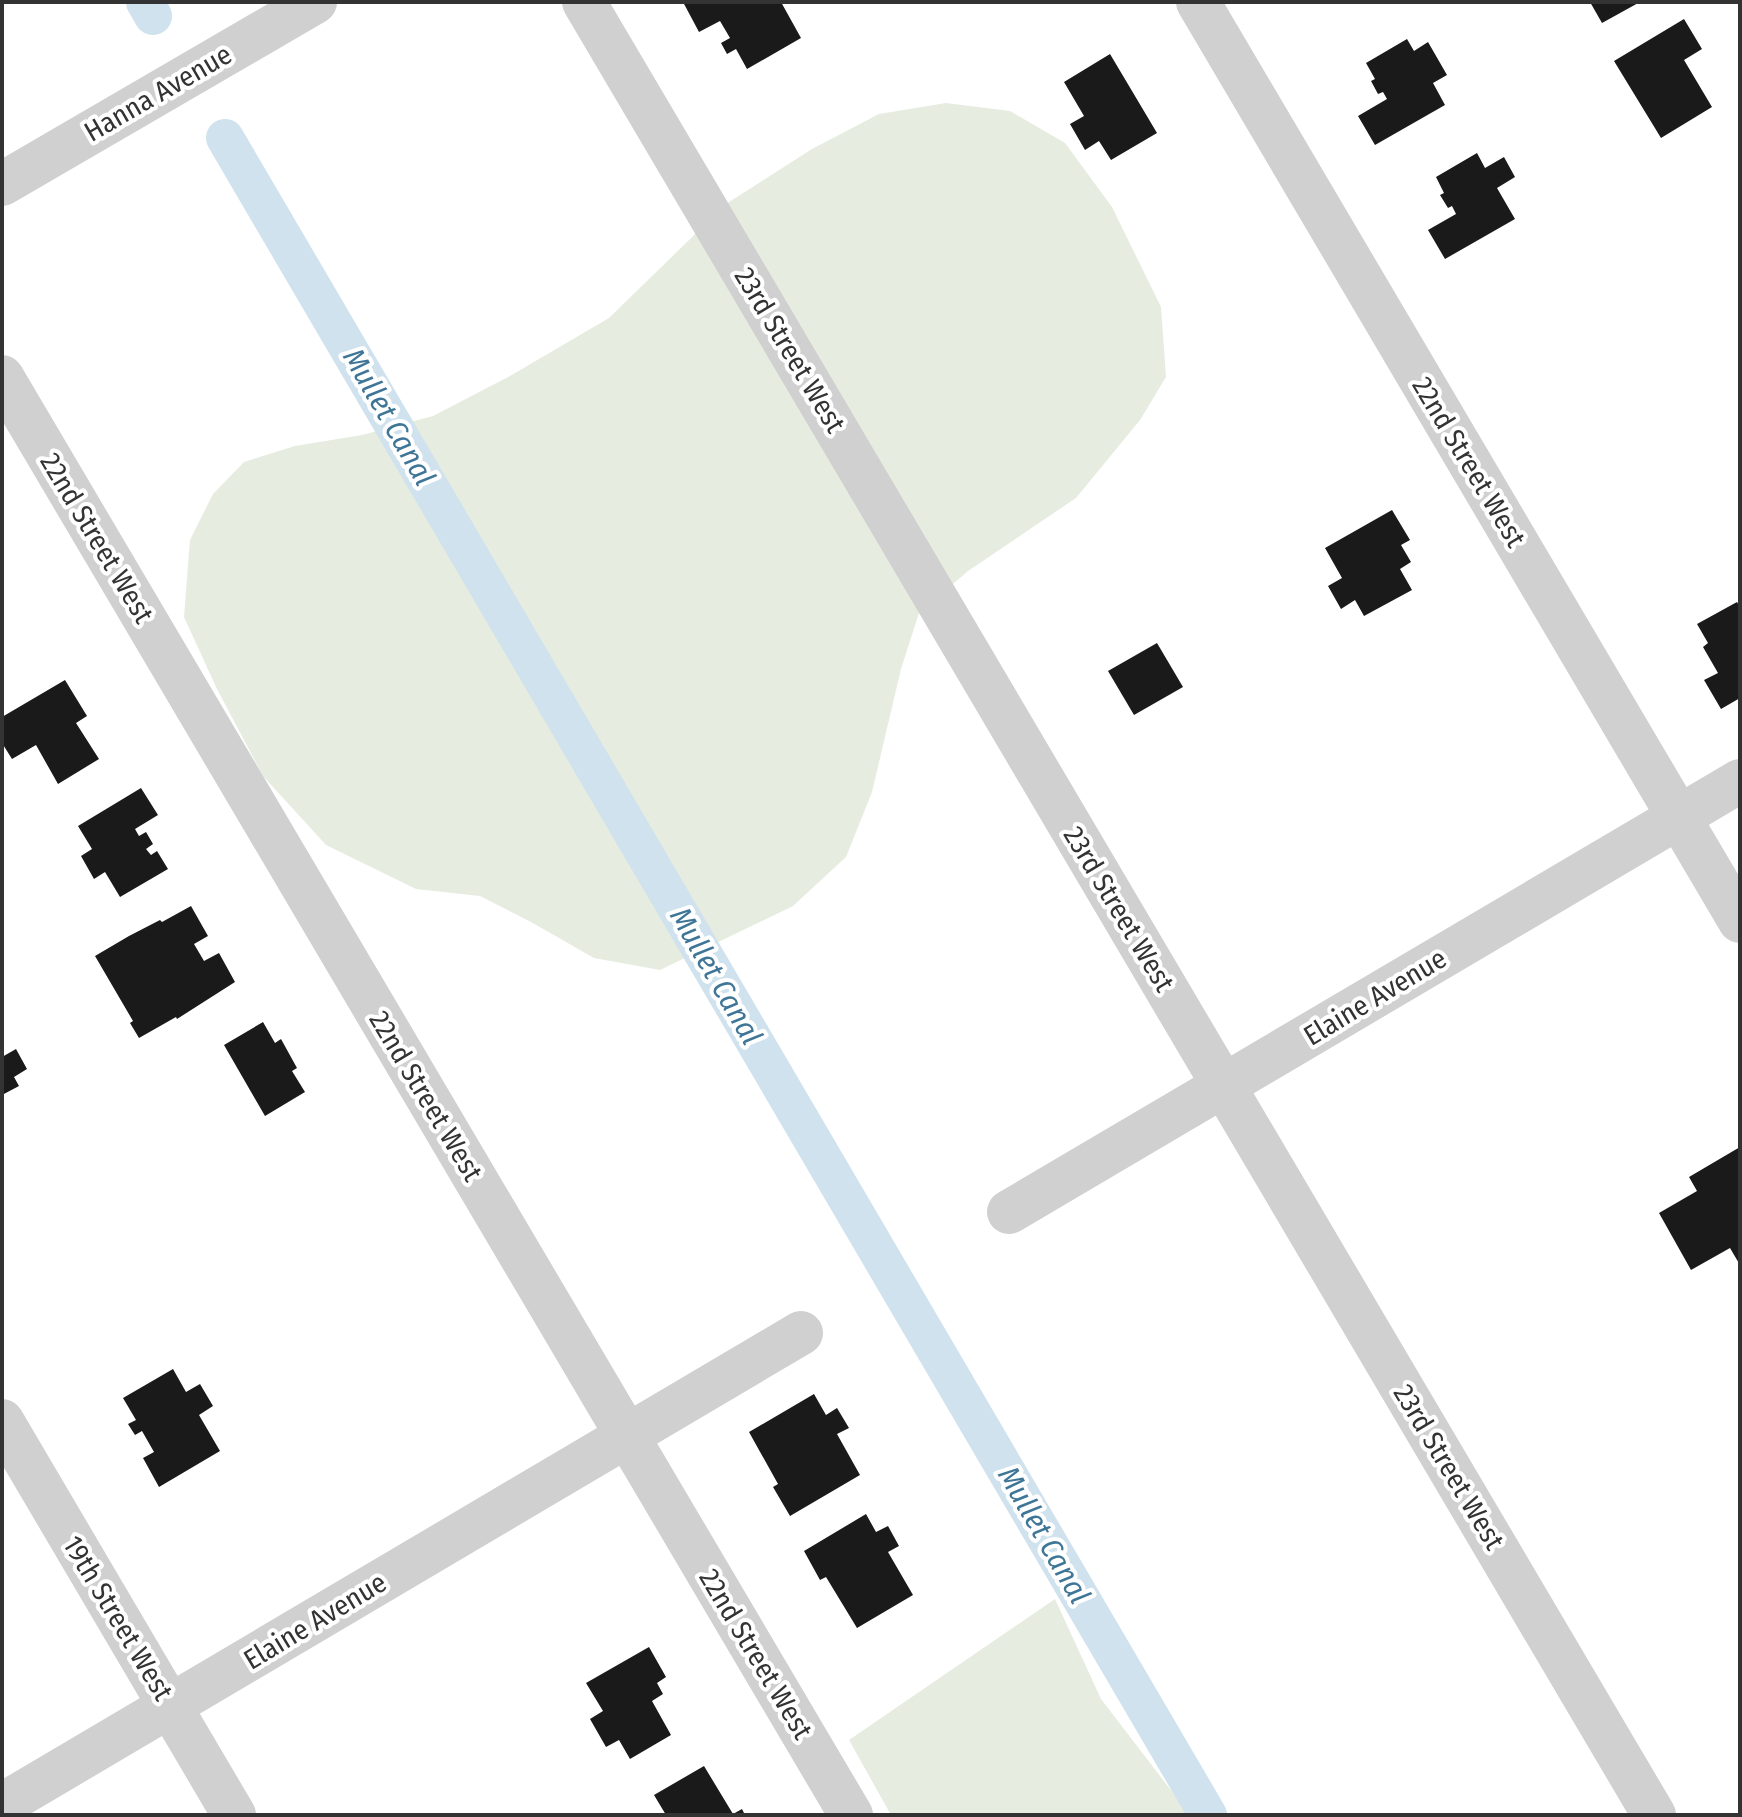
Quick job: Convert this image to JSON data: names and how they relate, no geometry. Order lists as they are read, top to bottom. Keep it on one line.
{"streets":{"street":["Hanna Avenue","23rd Street West","22nd Street West","Elaine Avenue","19th Street West"]},"crossings":[["23rd Street West","Elaine Avenue"],["22nd Street West","Elaine Avenue"],["Elaine Avenue","19th Street West"]],"water":["Mullet Canal"]}
